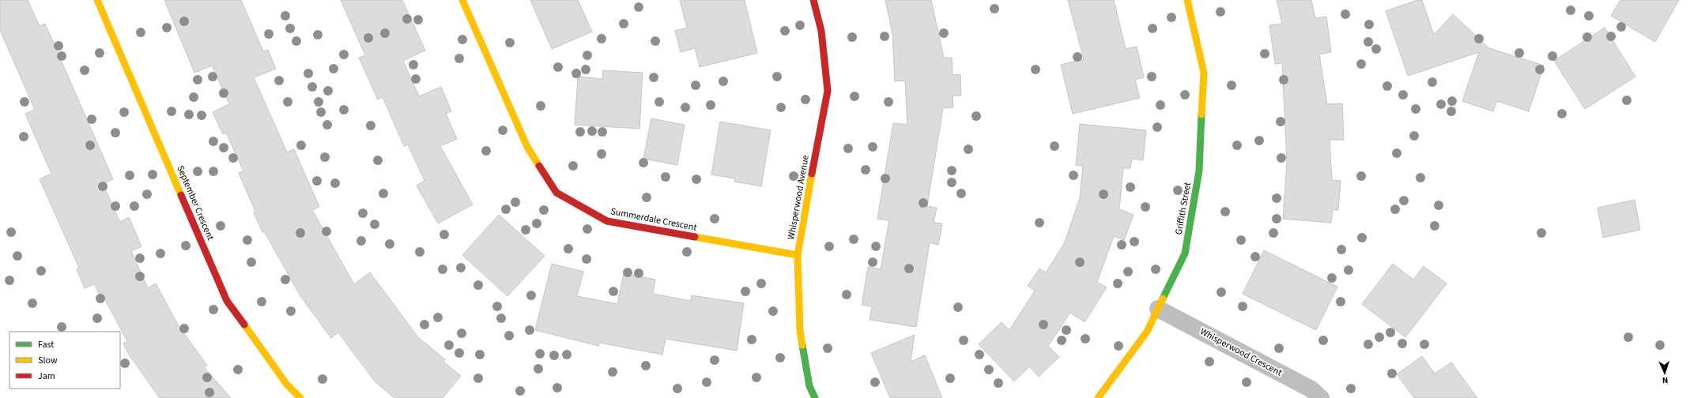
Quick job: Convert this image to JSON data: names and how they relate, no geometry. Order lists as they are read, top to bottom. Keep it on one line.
{"streets":{"street":["Whisperwood Avenue","September Crescent","Griffith Street","Summerdale Crescent","Whisperwood Crescent"]},"crossings":[["Whisperwood Avenue","Summerdale Crescent"],["Griffith Street","Whisperwood Crescent"]],"legend":["Fast","Slow","Jam"],"north":"bottom"}
